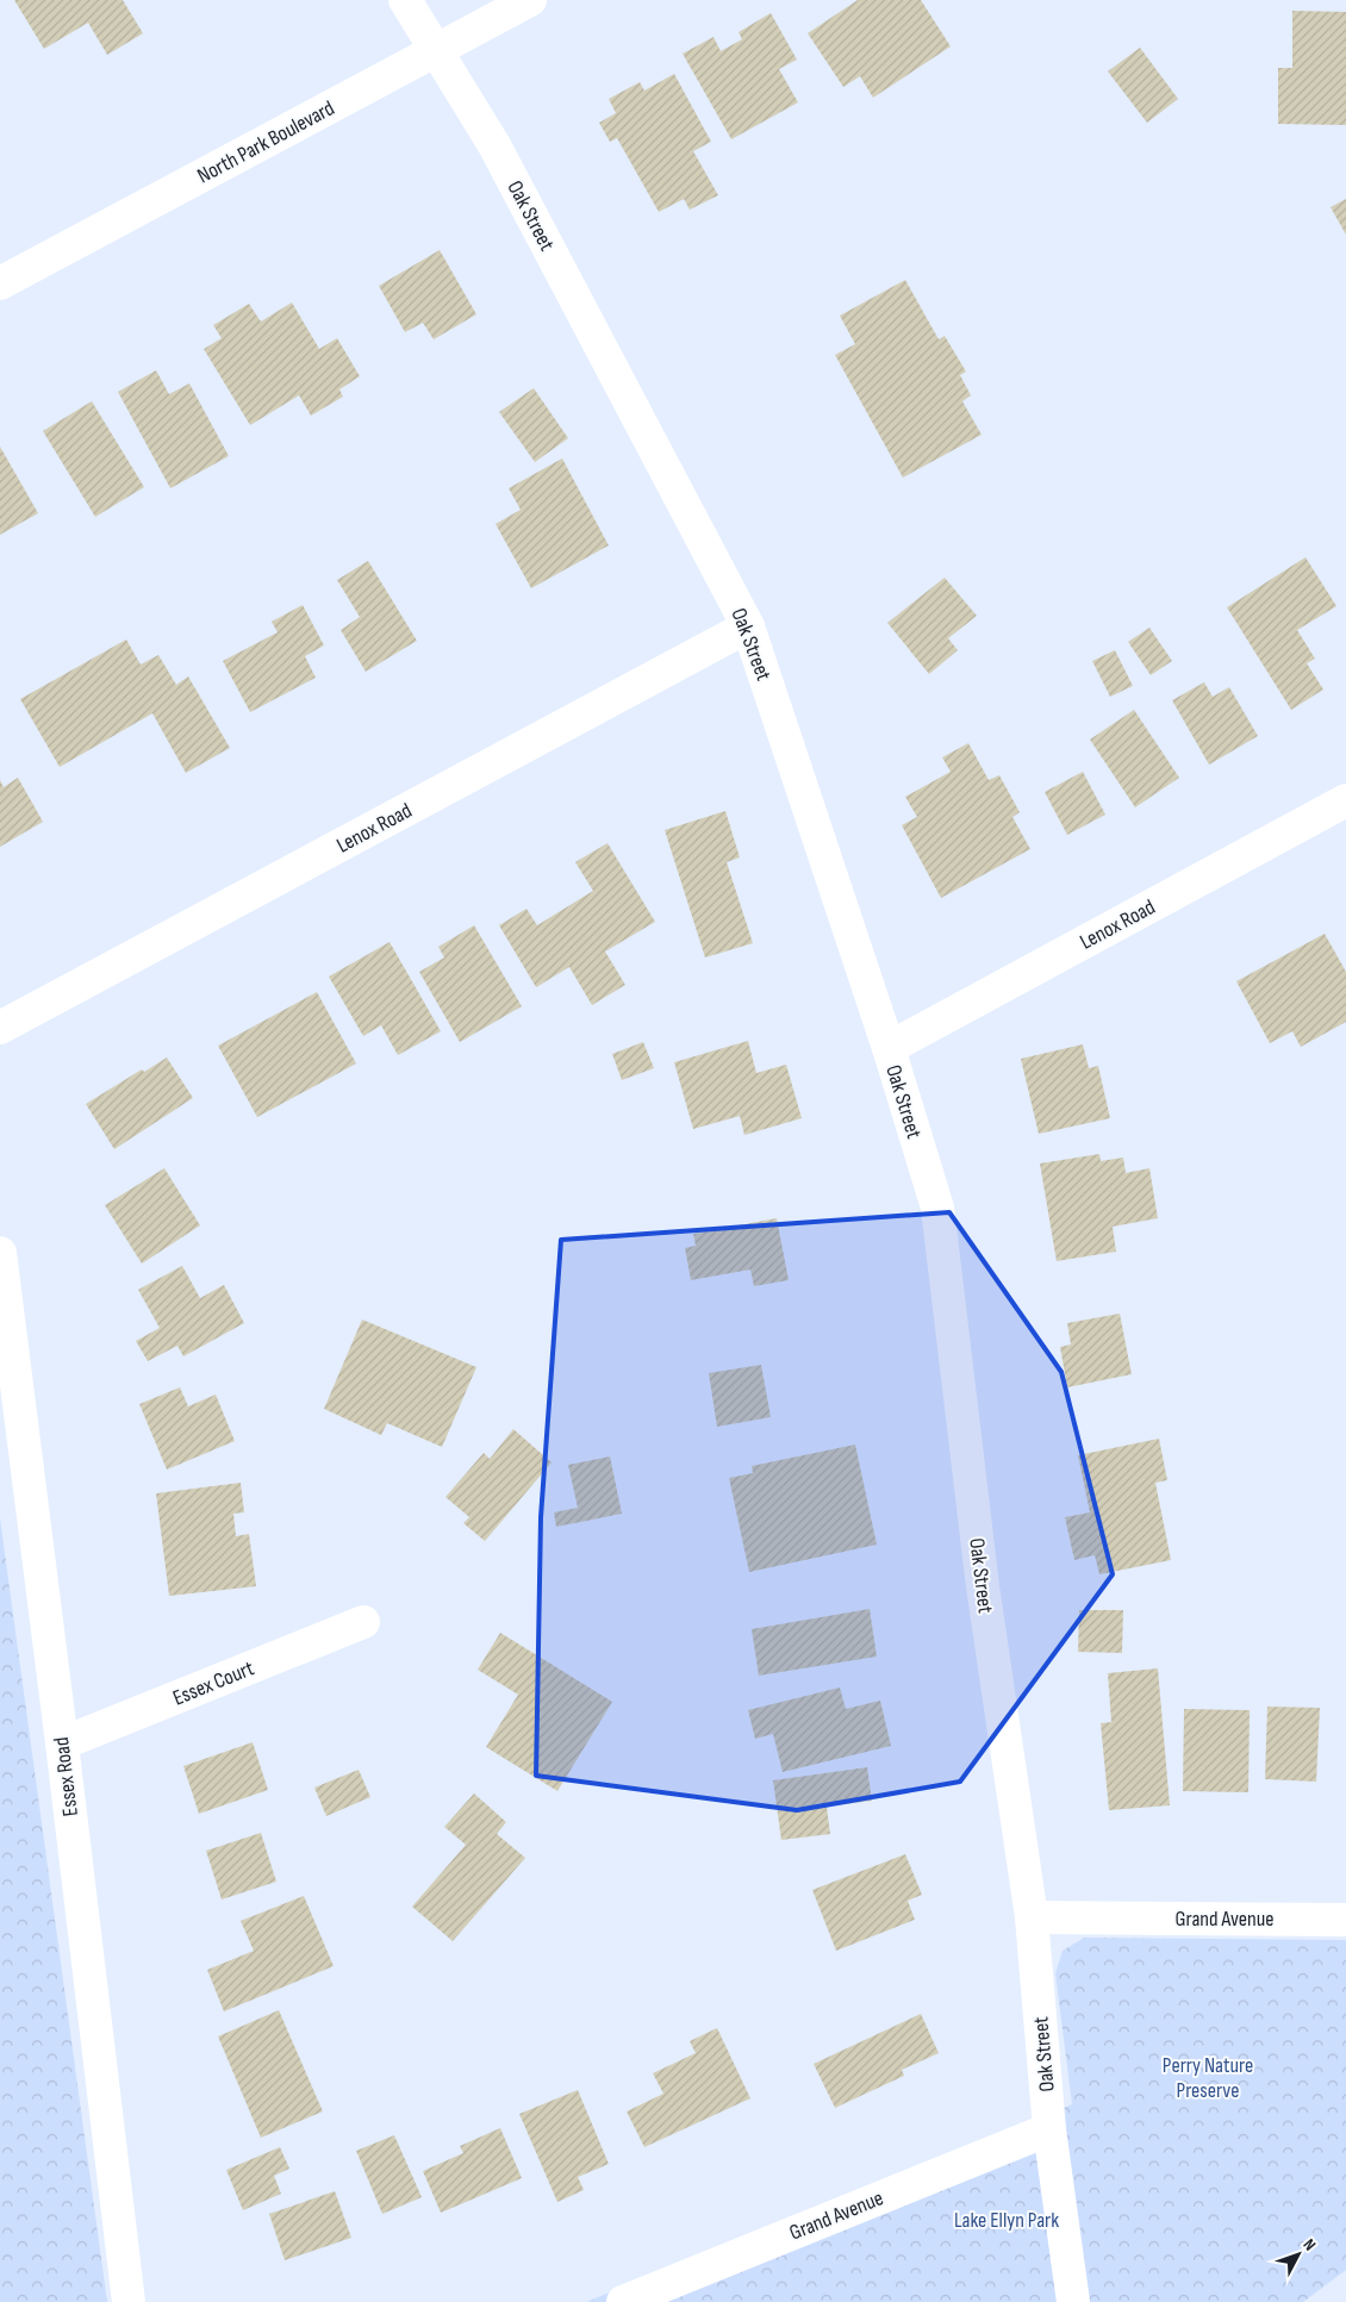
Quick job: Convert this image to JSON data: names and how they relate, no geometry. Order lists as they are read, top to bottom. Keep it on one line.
{"streets":{"street":["North Park Boulevard","Oak Street","Lenox Road","Essex Court","Essex Road","Grand Avenue"]},"crossings":[["North Park Boulevard","Oak Street"],["Oak Street","Lenox Road"],["Oak Street","Grand Avenue"],["Essex Court","Essex Road"]],"parks":["Perry Nature Preserve","Lake Ellyn Park"],"north":"top right"}
